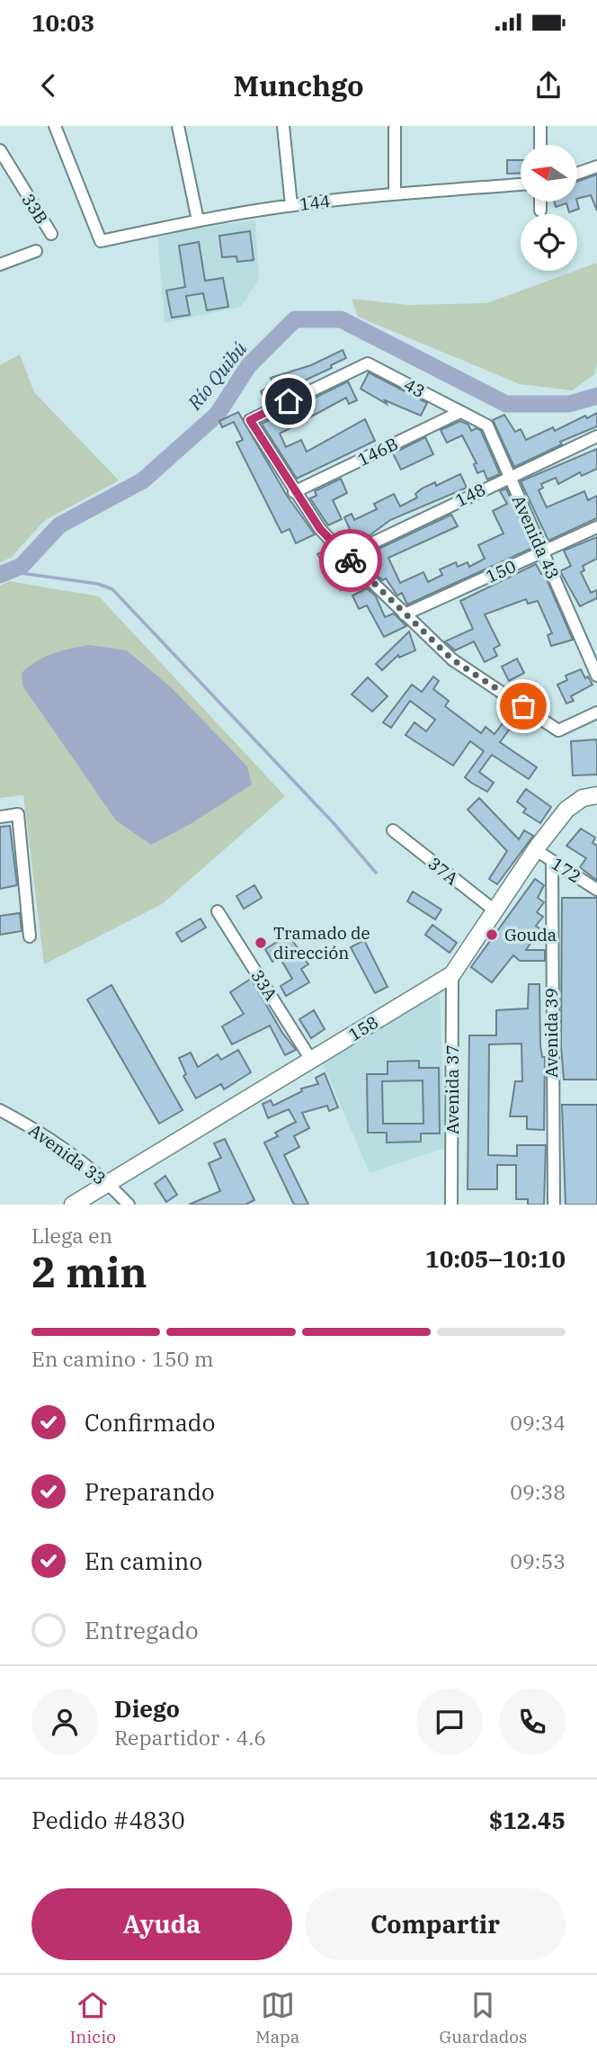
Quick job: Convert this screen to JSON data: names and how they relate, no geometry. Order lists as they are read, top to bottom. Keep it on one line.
{"streets":{"street":["144","33B","43","146B","148","Avenida 43","150","172","37A","33A","158","Avenida 39","Avenida 37","Avenida 33"]},"crossings":[["43","146B"],["43","Avenida 43"],["146B","Avenida 43"],["148","Avenida 43"],["Avenida 43","150"],["172","158"],["172","Avenida 39"],["37A","158"],["33A","158"],["158","Avenida 37"],["158","Avenida 33"]],"water":["Río Quibú"],"places":["Gouda","Tramado de dirección"],"north":"left","page":{"status":"10:03","header":"Munchgo","heading":["2 min","Llega en","10:05–10:10"],"panel":["Diego","Repartidor · 4.6","Pedido #4830","$12.45"],"bar":"En camino · 150 m","list":[["Confirmado","09:34"],["Preparando","09:38"],["En camino","09:53"],"Entregado"],"buttons":["Ayuda","Compartir"],"tabs":["Inicio","Mapa","Guardados"]}}
